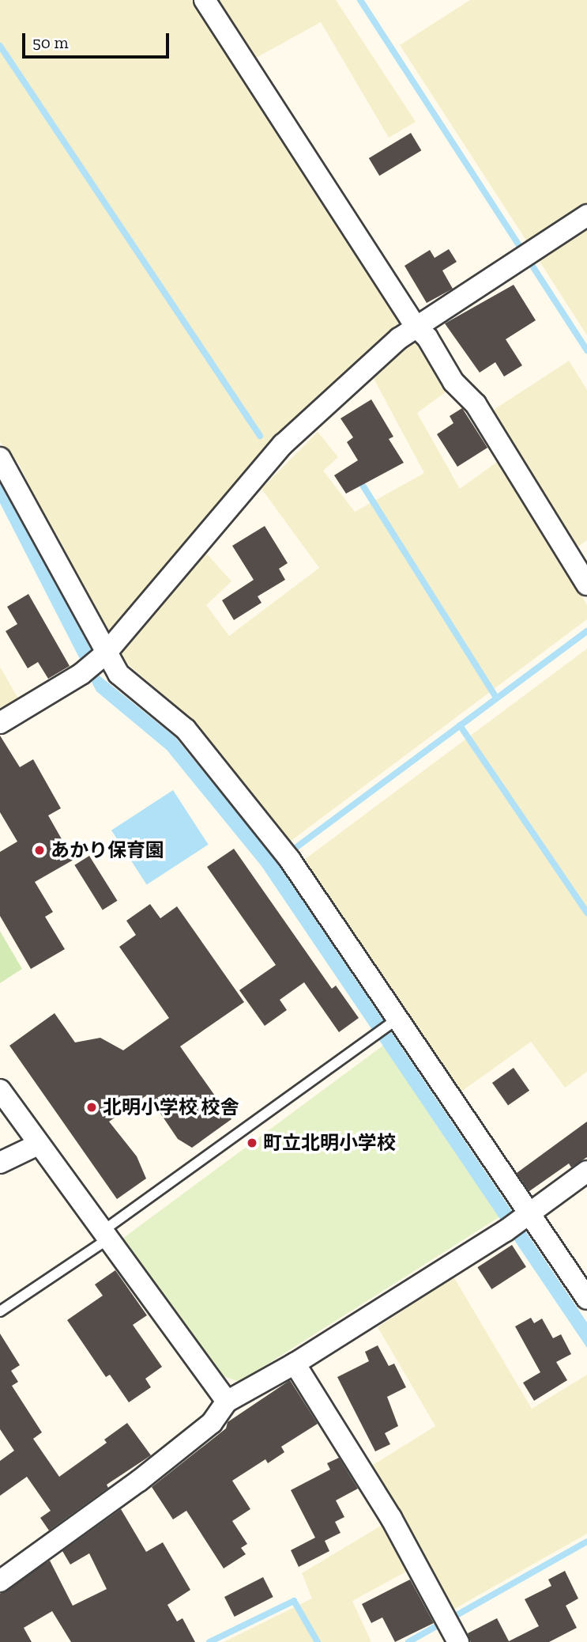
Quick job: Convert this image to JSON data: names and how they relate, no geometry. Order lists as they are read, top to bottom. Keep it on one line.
{"places":["あかり保育園","北明小学校 校舎","町立北明小学校"],"scale_bar":"50 m"}
